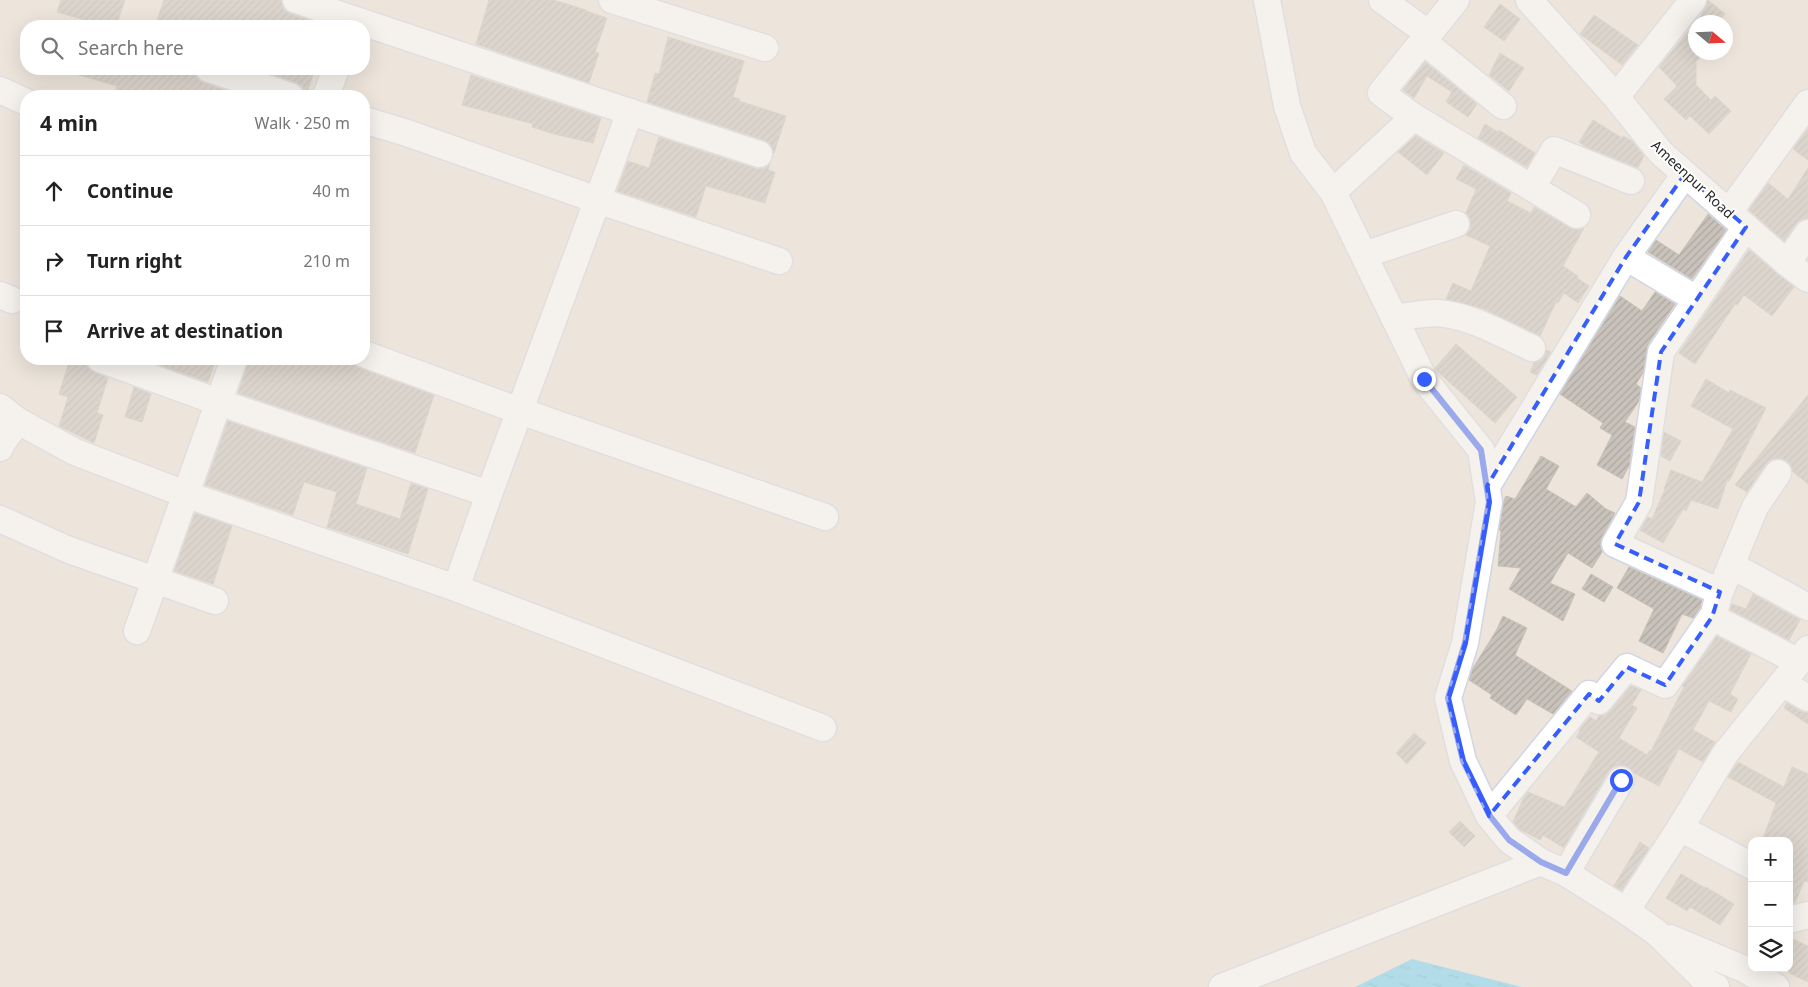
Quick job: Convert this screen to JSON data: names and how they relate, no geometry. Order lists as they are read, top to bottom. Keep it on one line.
{"streets":{"street":["Ameenpur Road"]},"north":"right","page":{"search":"Search here","heading":["4 min","Walk · 250 m"],"list":[["Continue","40 m"],["Turn right","210 m"],"Arrive at destination"],"map_buttons":["+","−"]}}
